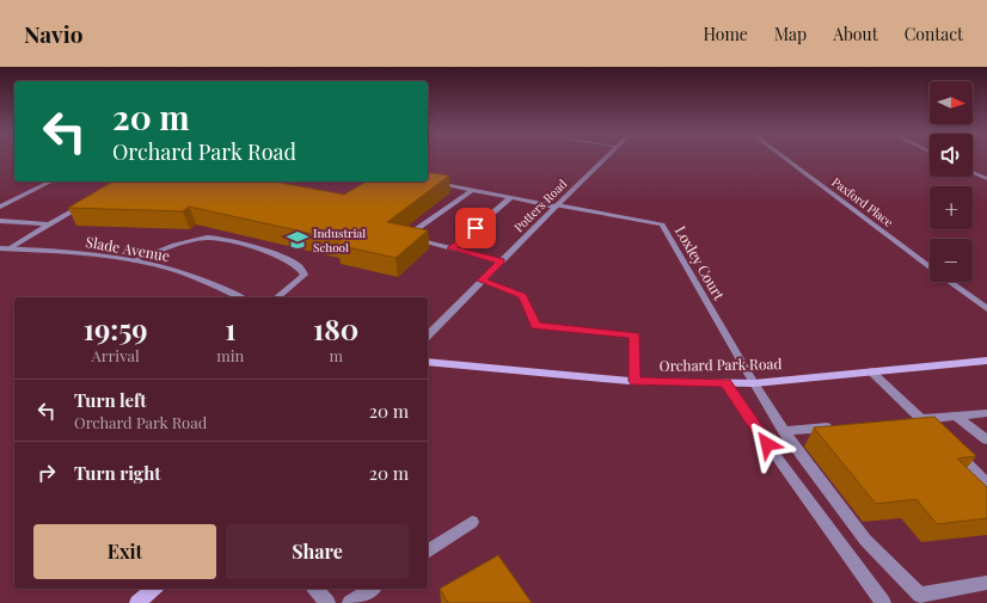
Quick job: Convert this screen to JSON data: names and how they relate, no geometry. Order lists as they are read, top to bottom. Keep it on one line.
{"streets":{"main road":["Orchard Park Road"],"street":["Paxford Place","Potters Road","Slade Avenue","Loxley Court"]},"crossings":[["Potters Road","Loxley Court"],["Loxley Court","Orchard Park Road"]],"places":{"school or university":["Industrial School"]},"north":"right","page":{"header":"Navio","nav":["Home","Map","About","Contact"],"map_buttons":["+","−"],"turn":["20 m","Orchard Park Road"],"eta":["19:59","Arrival","1","min","180","m"],"list":[{"name":"Turn left","note":"Orchard Park Road","value":"20 m"},{"name":"Turn right","value":"20 m"}],"buttons":["Exit","Share"]}}
